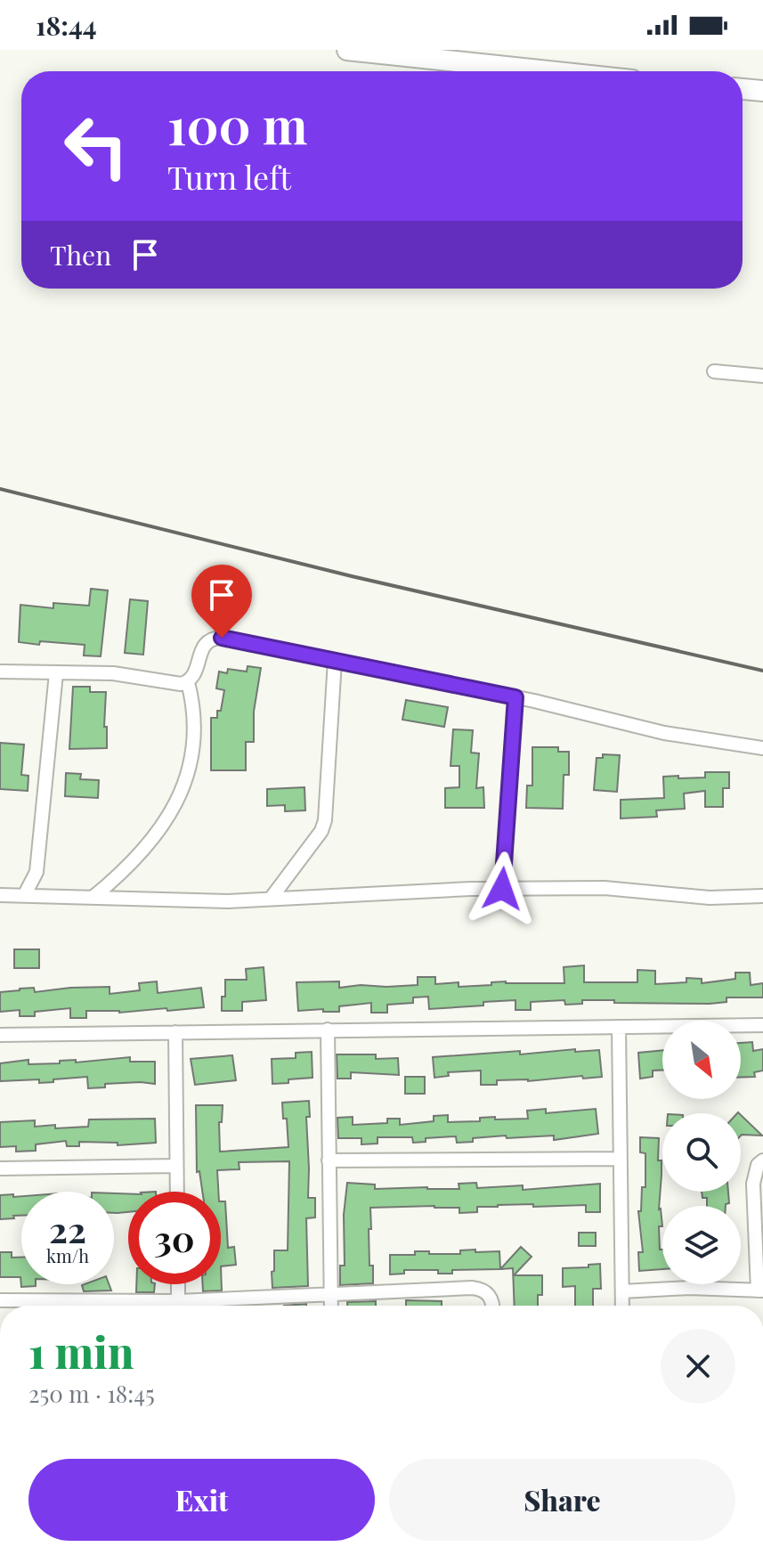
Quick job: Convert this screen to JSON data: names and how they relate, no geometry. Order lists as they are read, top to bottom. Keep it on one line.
{"north":"bottom right","page":{"status":"18:44","turn":["100 m","Turn left"],"then":"Then","speed":"22 km/h","limit":"30","heading":["1 min","250 m · 18:45"],"buttons":["Exit","Share"]}}
